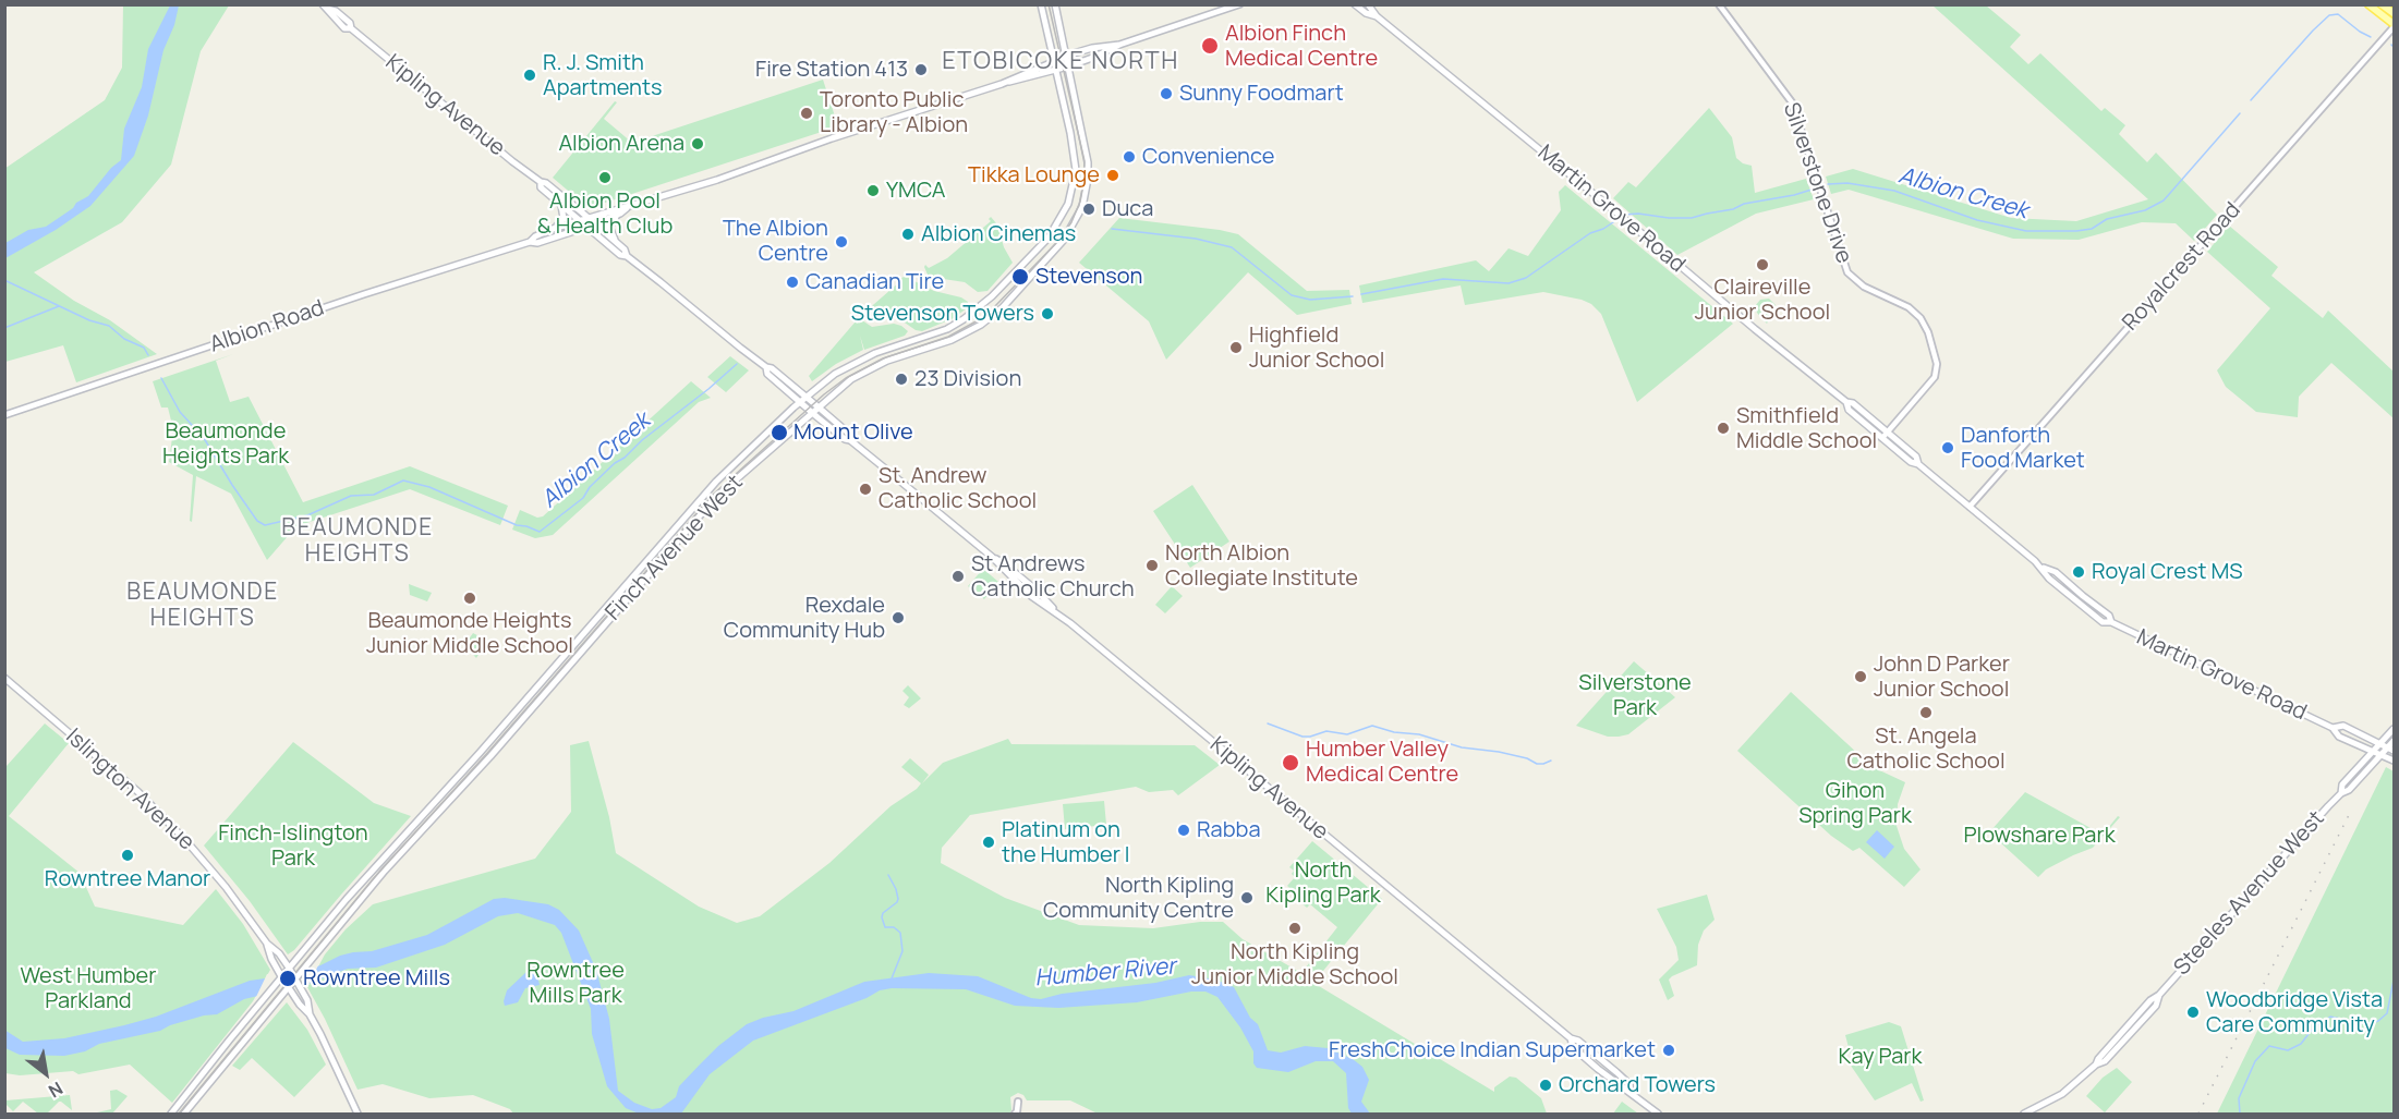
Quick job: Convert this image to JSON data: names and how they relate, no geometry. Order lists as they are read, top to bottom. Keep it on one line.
{"streets":{"main road":["Kipling Avenue","Martin Grove Road","Albion Road","Finch Avenue West","Islington Avenue","Steeles Avenue West"],"street":["Silverstone Drive","Royalcrest Road"]},"crossings":[["Kipling Avenue","Albion Road"],["Kipling Avenue","Finch Avenue West"],["Silverstone Drive","Martin Grove Road"],["Martin Grove Road","Royalcrest Road"],["Martin Grove Road","Steeles Avenue West"],["Albion Road","Finch Avenue West"],["Finch Avenue West","Islington Avenue"]],"districts":["ETOBICOKE NORTH","BEAUMONDE HEIGHTS","BEAUMONDE HEIGHTS"],"water":["Albion Creek","Humber River"],"parks":["Beaumonde Heights Park","Silverstone Park","Gihon Spring Park","Finch-Islington Park","Plowshare Park","North Kipling Park","Rowntree Mills Park","West Humber Parkland","Kay Park"],"places":["Albion Finch Medical Centre","Fire Station 413","R. J. Smith Apartments","Sunny Foodmart","Toronto Public Library - Albion","Albion Arena","Convenience","Tikka Lounge","Albion Pool & Health Club","YMCA","Duca","Albion Cinemas","The Albion Centre","Claireville Junior School","Stevenson","Canadian Tire","Stevenson Towers","Highfield Junior School","23 Division","Smithfield Middle School","Mount Olive","Danforth Food Market","St. Andrew Catholic School","North Albion Collegiate Institute","Royal Crest MS","St Andrews Catholic Church","Beaumonde Heights Junior Middle School","Rexdale Community Hub","John D Parker Junior School","St. Angela Catholic School","Humber Valley Medical Centre","Rabba","Platinum on the Humber I","Rowntree Manor","North Kipling Community Centre","North Kipling Junior Middle School","Rowntree Mills","Woodbridge Vista Care Community","FreshChoice Indian Supermarket","Orchard Towers"],"north":"bottom right"}
